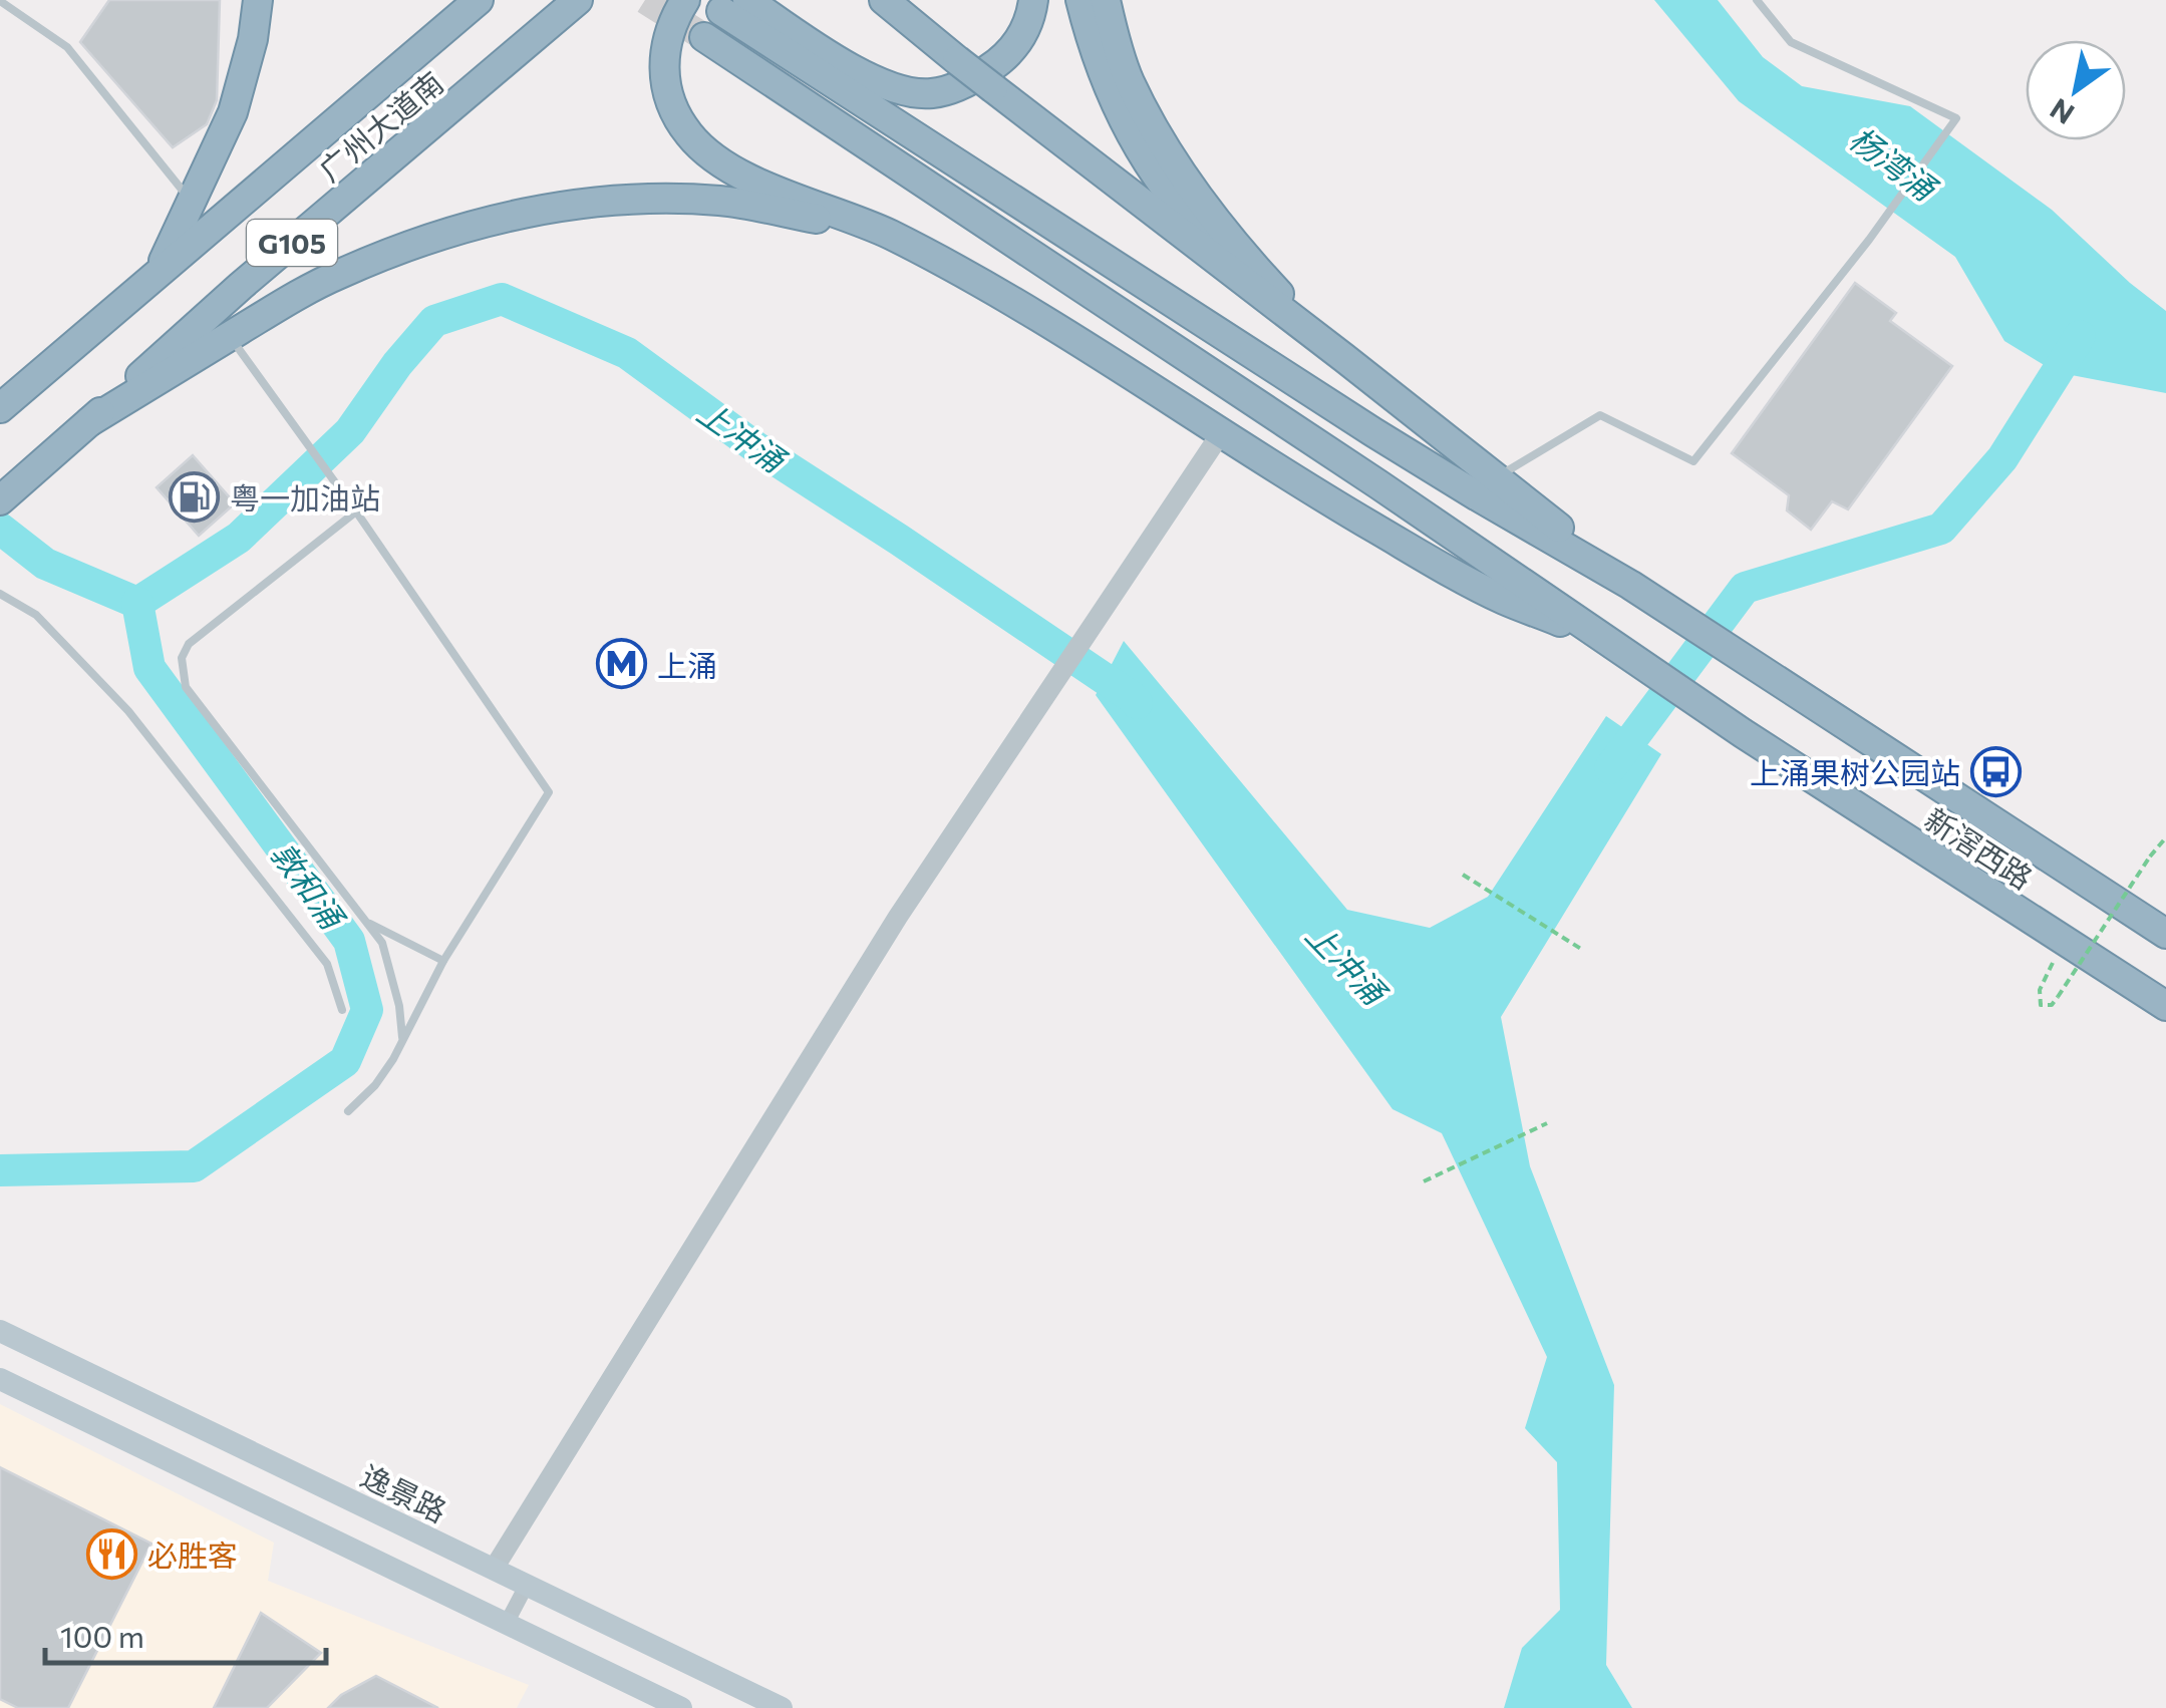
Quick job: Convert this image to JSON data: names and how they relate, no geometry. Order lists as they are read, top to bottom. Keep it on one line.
{"streets":{"highway":["广州大道南","G105","新滘西路"],"main road":["逸景路"]},"water":["杨湾涌","上冲涌","敦和涌"],"places":{"fuel station":["粤一加油站"],"metro station":["上涌"],"bus stop":["上涌果树公园站"],"restaurant":["必胜客"]},"scale_bar":"100 m","north":"bottom left"}
